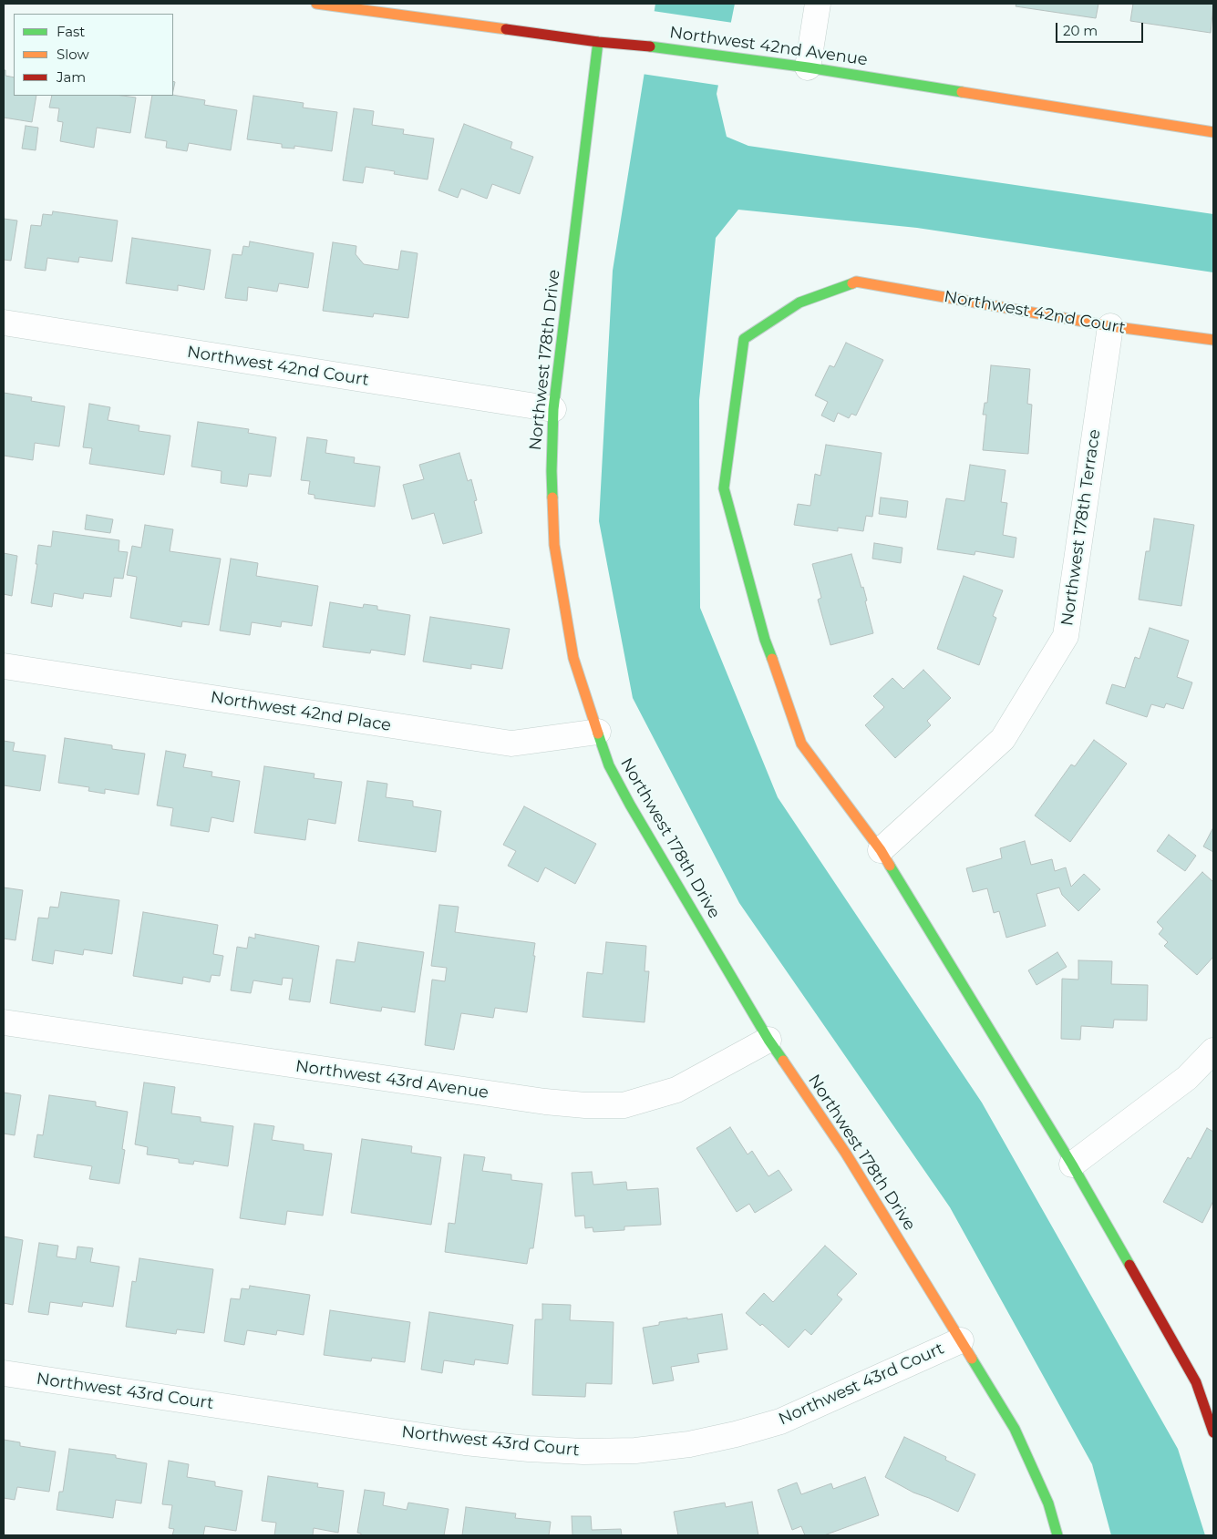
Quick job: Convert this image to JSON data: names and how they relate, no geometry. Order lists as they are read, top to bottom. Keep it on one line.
{"streets":{"street":["Northwest 42nd Avenue","Northwest 42nd Court","Northwest 178th Drive","Northwest 178th Terrace","Northwest 42nd Place","Northwest 43rd Avenue","Northwest 43rd Court"]},"crossings":[["Northwest 42nd Avenue","Northwest 178th Drive"],["Northwest 42nd Court","Northwest 178th Drive"],["Northwest 42nd Court","Northwest 178th Terrace"],["Northwest 178th Drive","Northwest 42nd Place"],["Northwest 178th Drive","Northwest 43rd Avenue"],["Northwest 178th Drive","Northwest 43rd Court"]],"legend":["Fast","Slow","Jam"],"scale_bar":"20 m"}
